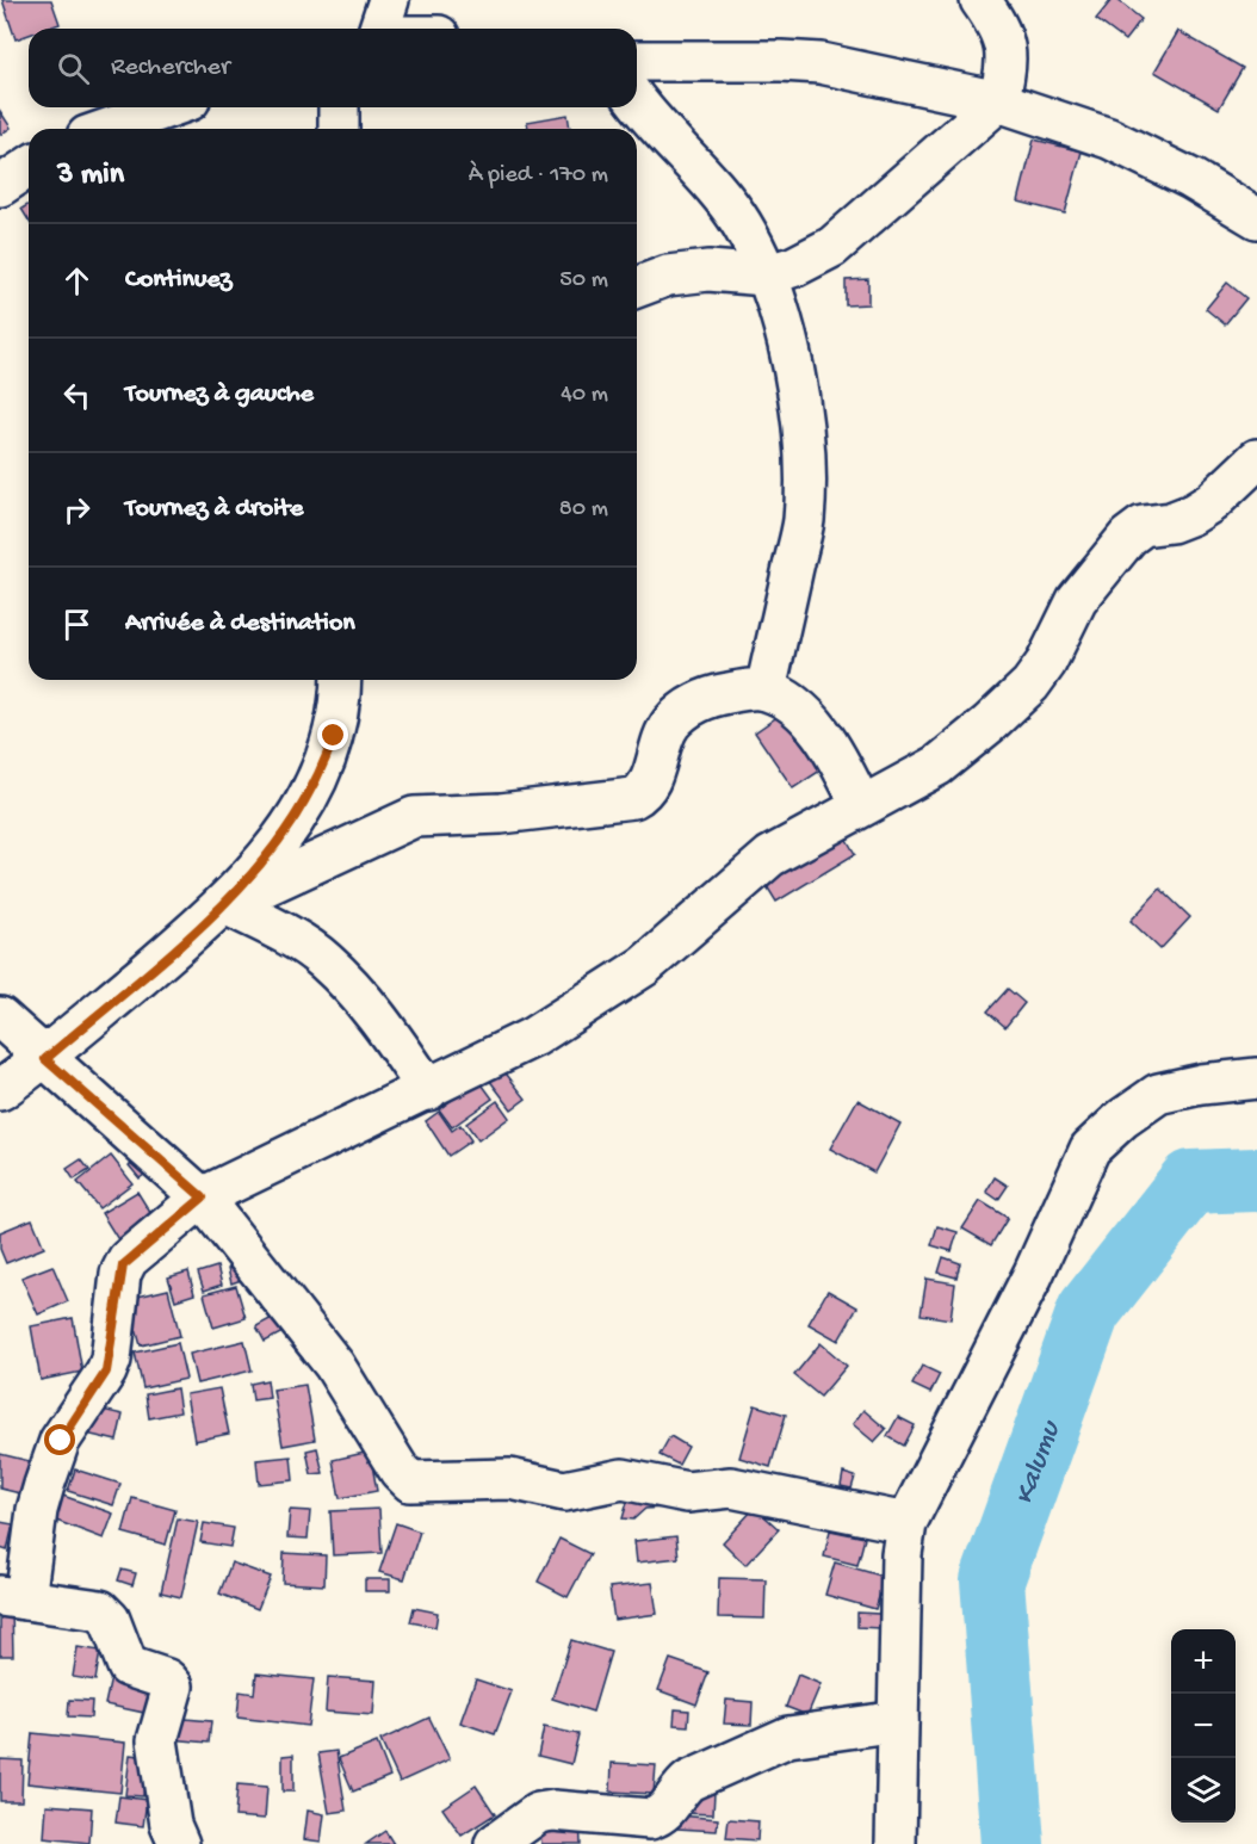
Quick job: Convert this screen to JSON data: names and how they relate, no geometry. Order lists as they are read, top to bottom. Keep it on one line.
{"water":["Kalumu"],"page":{"search":"Rechercher","heading":["3 min","À pied · 170 m"],"list":[["Continuez","50 m"],["Tournez à gauche","40 m"],["Tournez à droite","80 m"],"Arrivée à destination"],"map_buttons":["+","−"]}}
